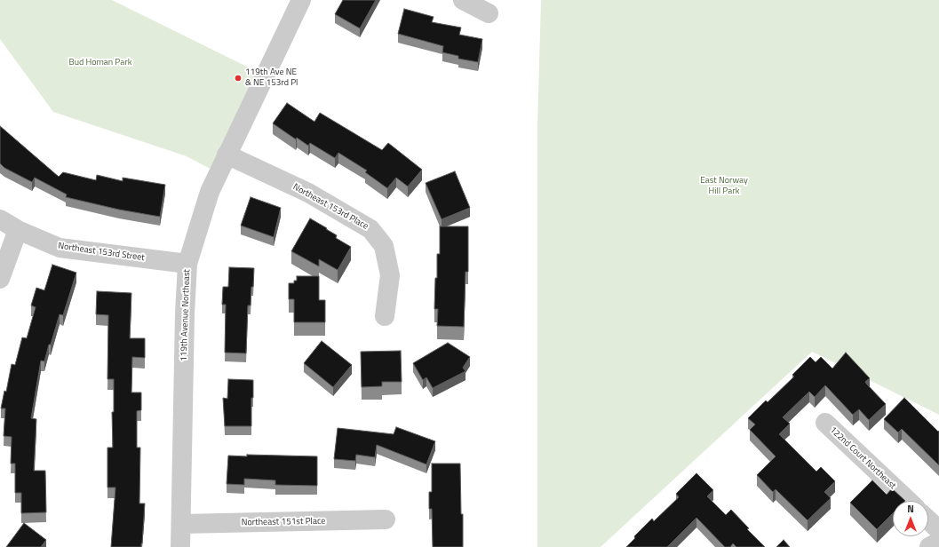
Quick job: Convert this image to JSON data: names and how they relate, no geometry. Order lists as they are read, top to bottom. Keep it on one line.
{"streets":{"street":["Northeast 153rd Place","Northeast 153rd Street","119th Avenue Northeast","122nd Court Northeast","Northeast 151st Place"]},"crossings":[["Northeast 153rd Place","119th Avenue Northeast"],["Northeast 153rd Street","119th Avenue Northeast"],["119th Avenue Northeast","Northeast 151st Place"]],"parks":["Bud Homan Park","East Norway Hill Park"],"places":["119th Ave NE & NE 153rd Pl"],"north":"top"}
